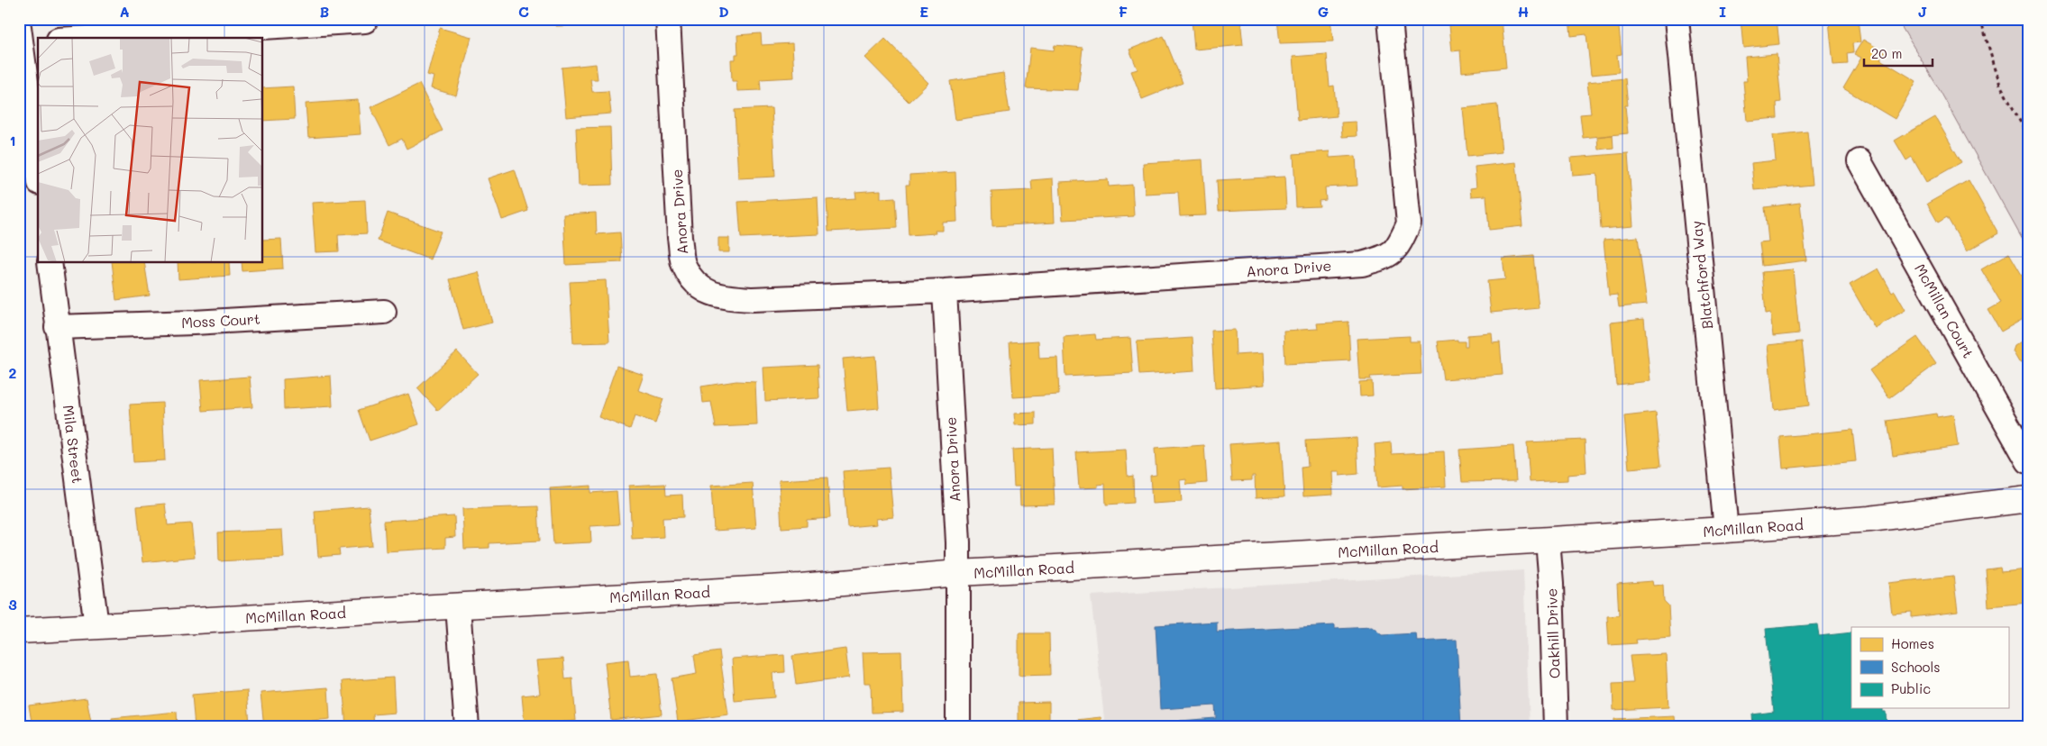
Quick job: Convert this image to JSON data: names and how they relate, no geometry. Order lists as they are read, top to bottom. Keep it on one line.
{"streets":{"street":["Anora Drive","Blatchford Way","McMillan Court","Moss Court","Mila Street","McMillan Road","Oakhill Drive"]},"crossings":[["Anora Drive","McMillan Road"],["Blatchford Way","McMillan Road"],["Moss Court","Mila Street"],["Mila Street","McMillan Road"],["McMillan Road","Oakhill Drive"]],"legend":["Homes","Schools","Public"],"scale_bar":"20 m","grid":{"columns":["A","B","C","D","E","F","G","H","I","J"],"rows":["1","2","3"]}}
